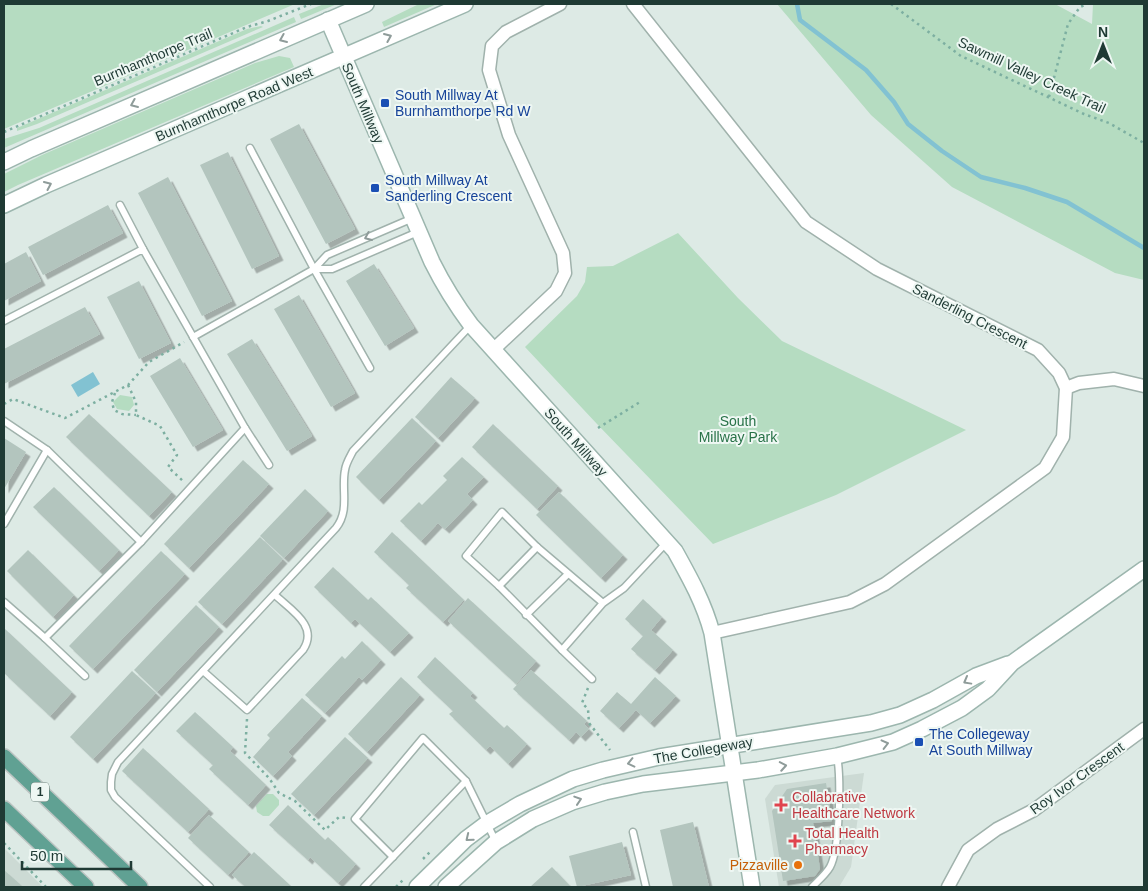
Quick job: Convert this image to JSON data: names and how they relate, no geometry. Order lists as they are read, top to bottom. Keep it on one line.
{"streets":{"main road":["1"],"street":["South Millway","Burnhamthorpe Road West","Sanderling Crescent","The Collegeway","Roy Ivor Crescent"],"path":["Burnhamthorpe Trail","Sawmill Valley Creek Trail"]},"crossings":[["South Millway","Burnhamthorpe Road West"],["South Millway","The Collegeway"]],"parks":["South Millway Park"],"places":{"transit":["South Millway At Burnhamthorpe Rd W","South Millway At Sanderling Crescent","The Collegeway At South Millway"],"health":["Collabrative Healthcare Network","Total Health Pharmacy"],"other":["Pizzaville"]},"scale_bar":"50 m","north":"top"}
